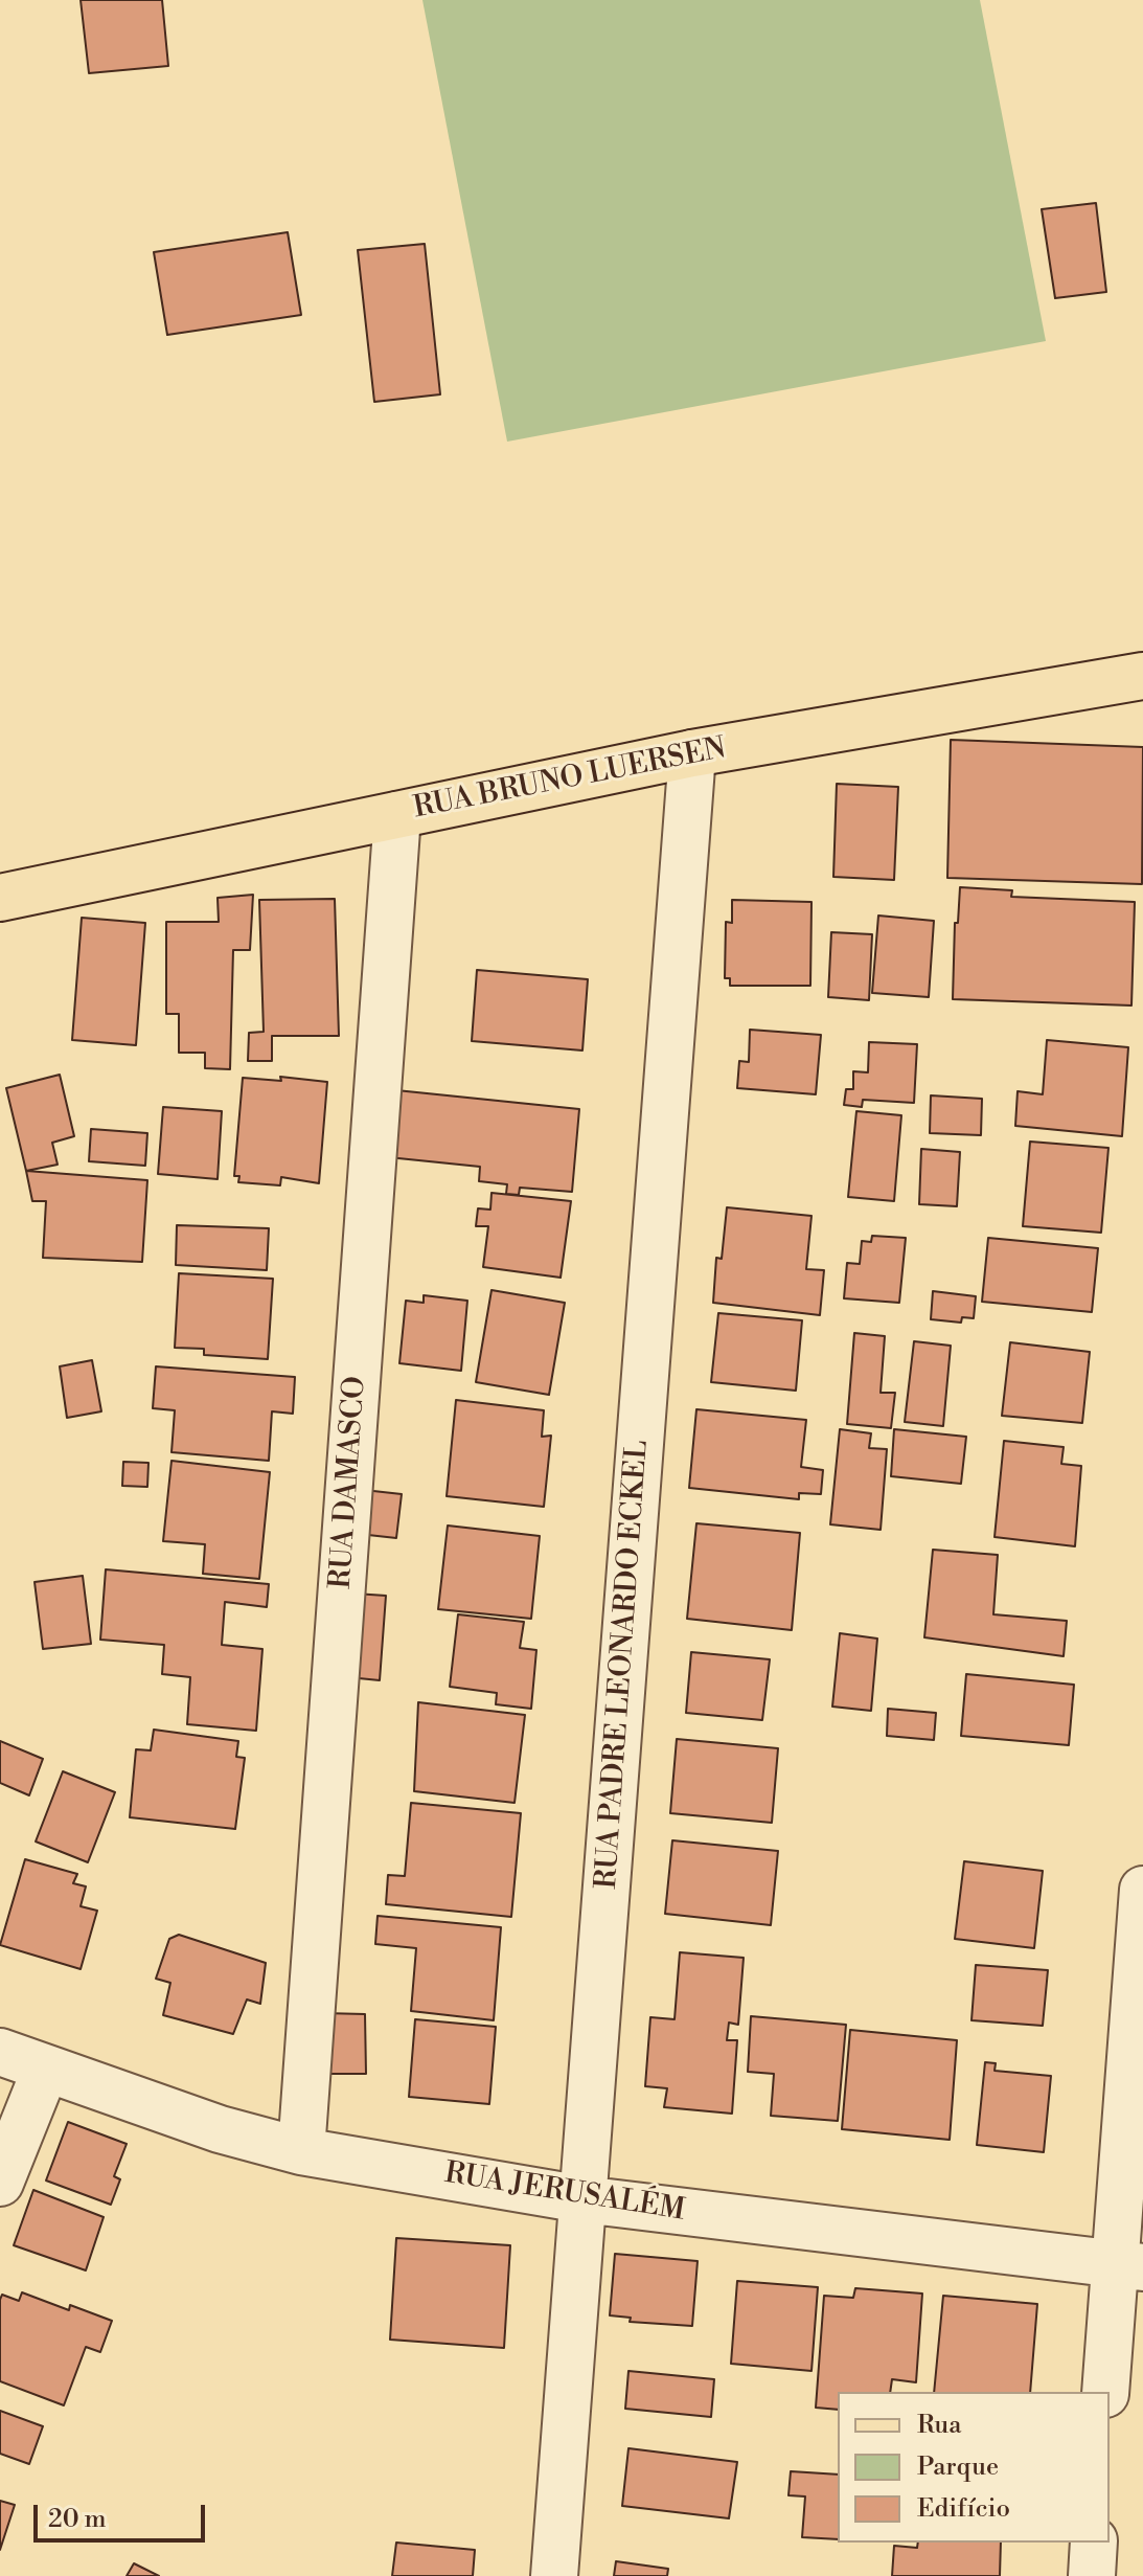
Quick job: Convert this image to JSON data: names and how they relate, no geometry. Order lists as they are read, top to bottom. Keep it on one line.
{"streets":{"main road":["RUA BRUNO LUERSEN"],"street":["RUA DAMASCO","RUA PADRE LEONARDO ECKEL","RUA JERUSALÉM"]},"crossings":[["RUA BRUNO LUERSEN","RUA DAMASCO"],["RUA BRUNO LUERSEN","RUA PADRE LEONARDO ECKEL"],["RUA DAMASCO","RUA JERUSALÉM"],["RUA PADRE LEONARDO ECKEL","RUA JERUSALÉM"]],"legend":["Rua","Parque","Edifício"],"scale_bar":"20 m"}
